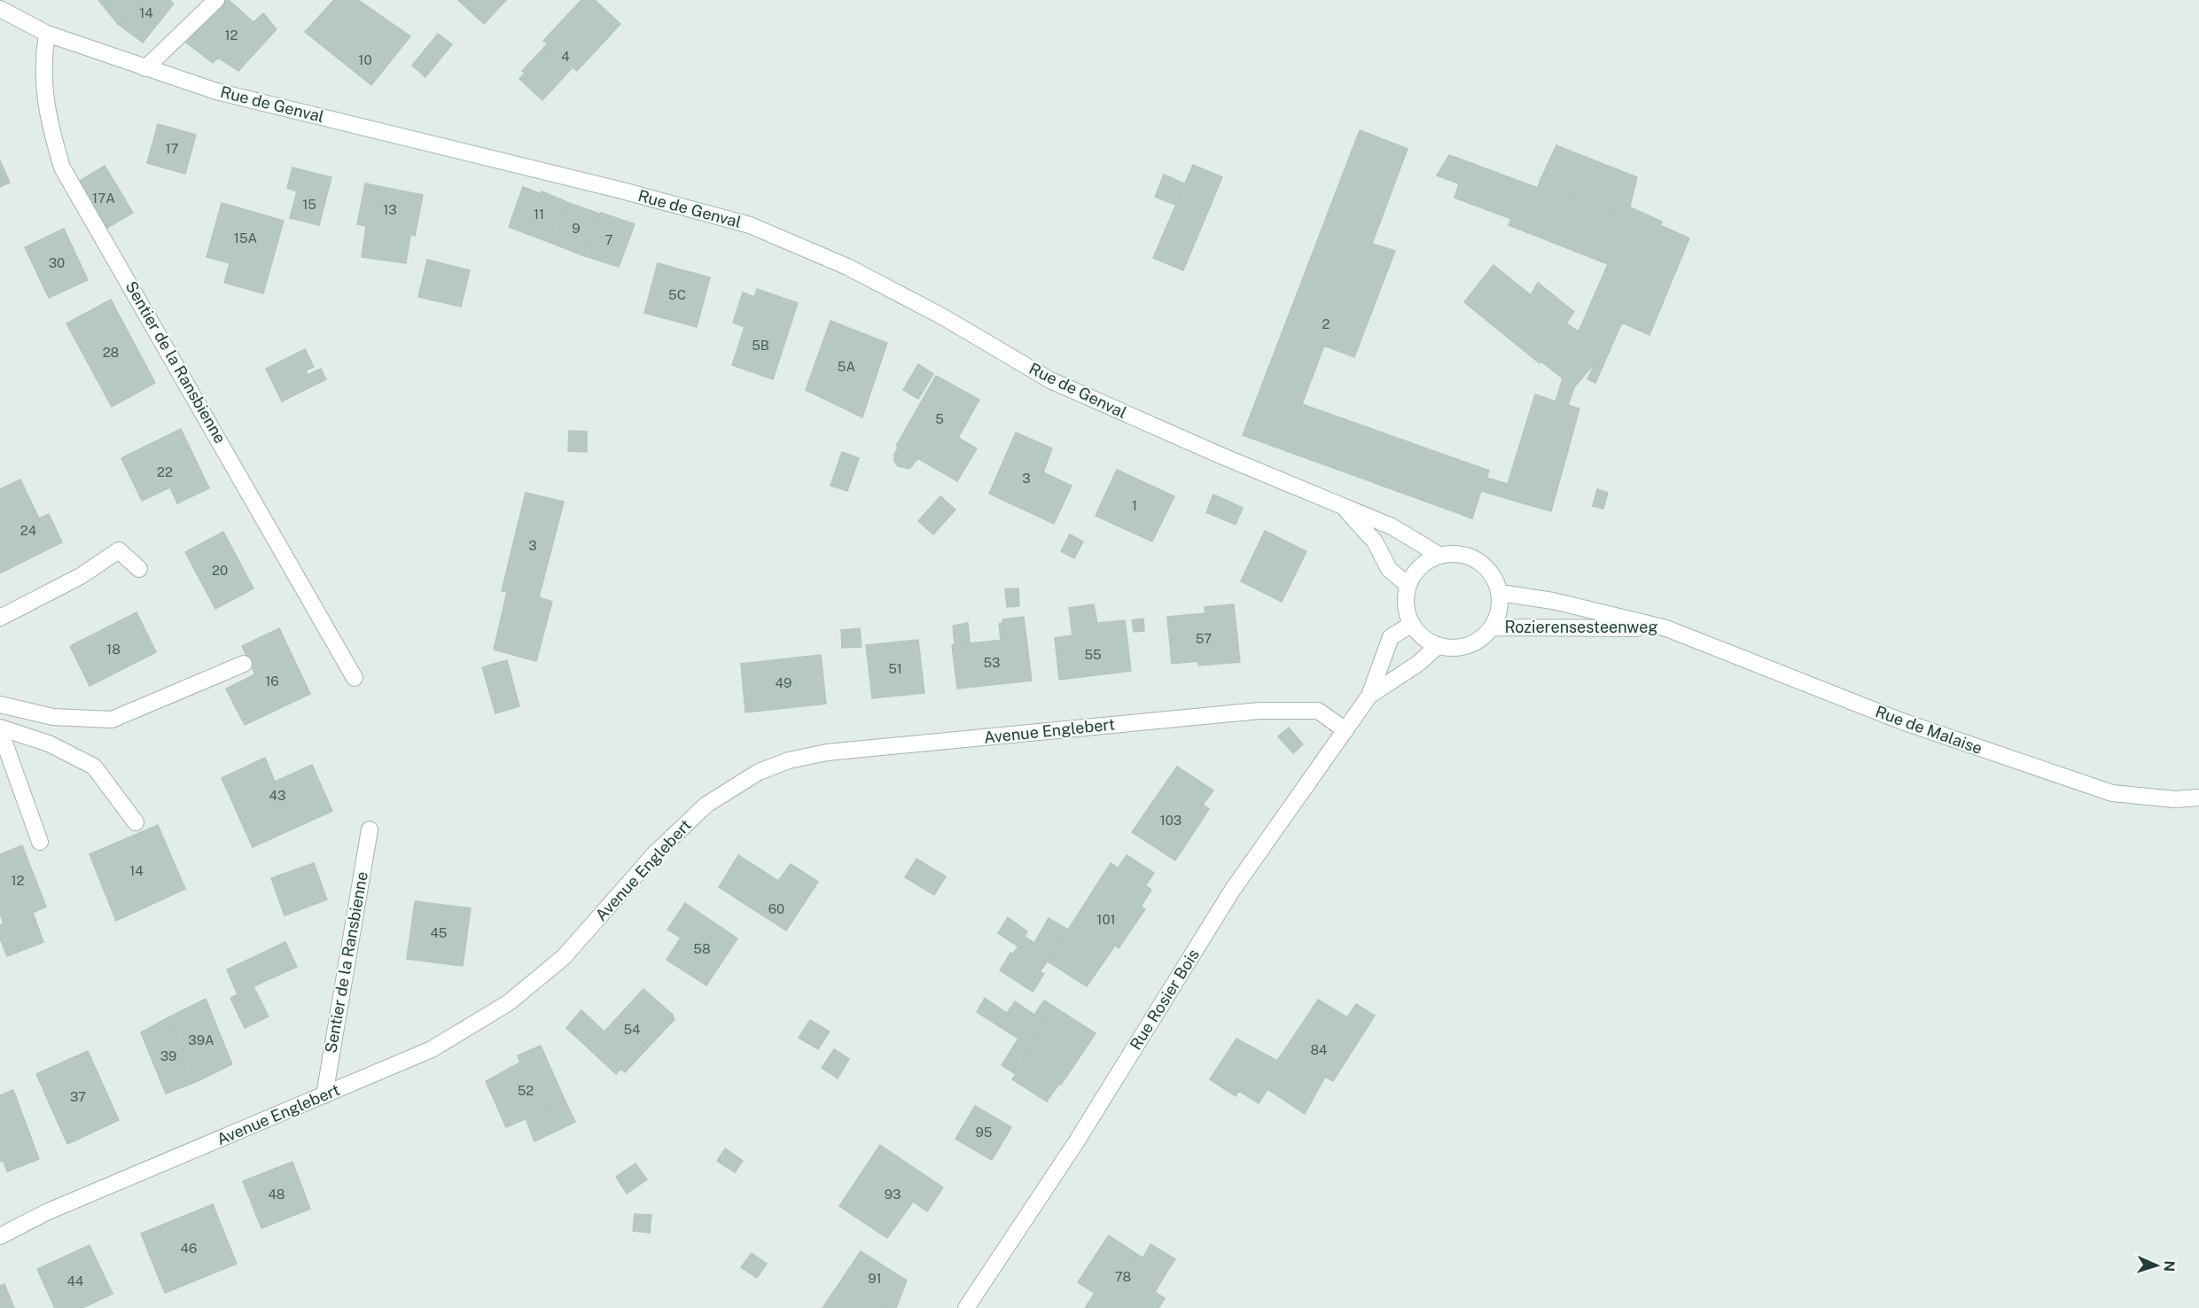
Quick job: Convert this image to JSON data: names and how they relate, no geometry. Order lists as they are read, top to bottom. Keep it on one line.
{"streets":{"street":["Rue de Genval","Sentier de la Ransbienne","Rozierensesteenweg","Rue de Malaise","Avenue Englebert","Rue Rosier Bois"]},"crossings":[["Rue de Genval","Sentier de la Ransbienne"],["Rue de Genval","Rozierensesteenweg"],["Rue de Genval","Rue Rosier Bois"],["Sentier de la Ransbienne","Avenue Englebert"],["Rozierensesteenweg","Rue de Malaise"],["Rozierensesteenweg","Rue Rosier Bois"],["Avenue Englebert","Rue Rosier Bois"]],"house_numbers":["14","12","4","10","17","17A","15","13","11","9","15A","7","30","5C","2","5B","28","5A","5","22","3","1","24","3","20","57","18","55","53","51","16","49","43","103","14","12","60","101","45","58","54","39A","84","39","52","37","95","48","93","46","78","91","44"],"north":"right"}
